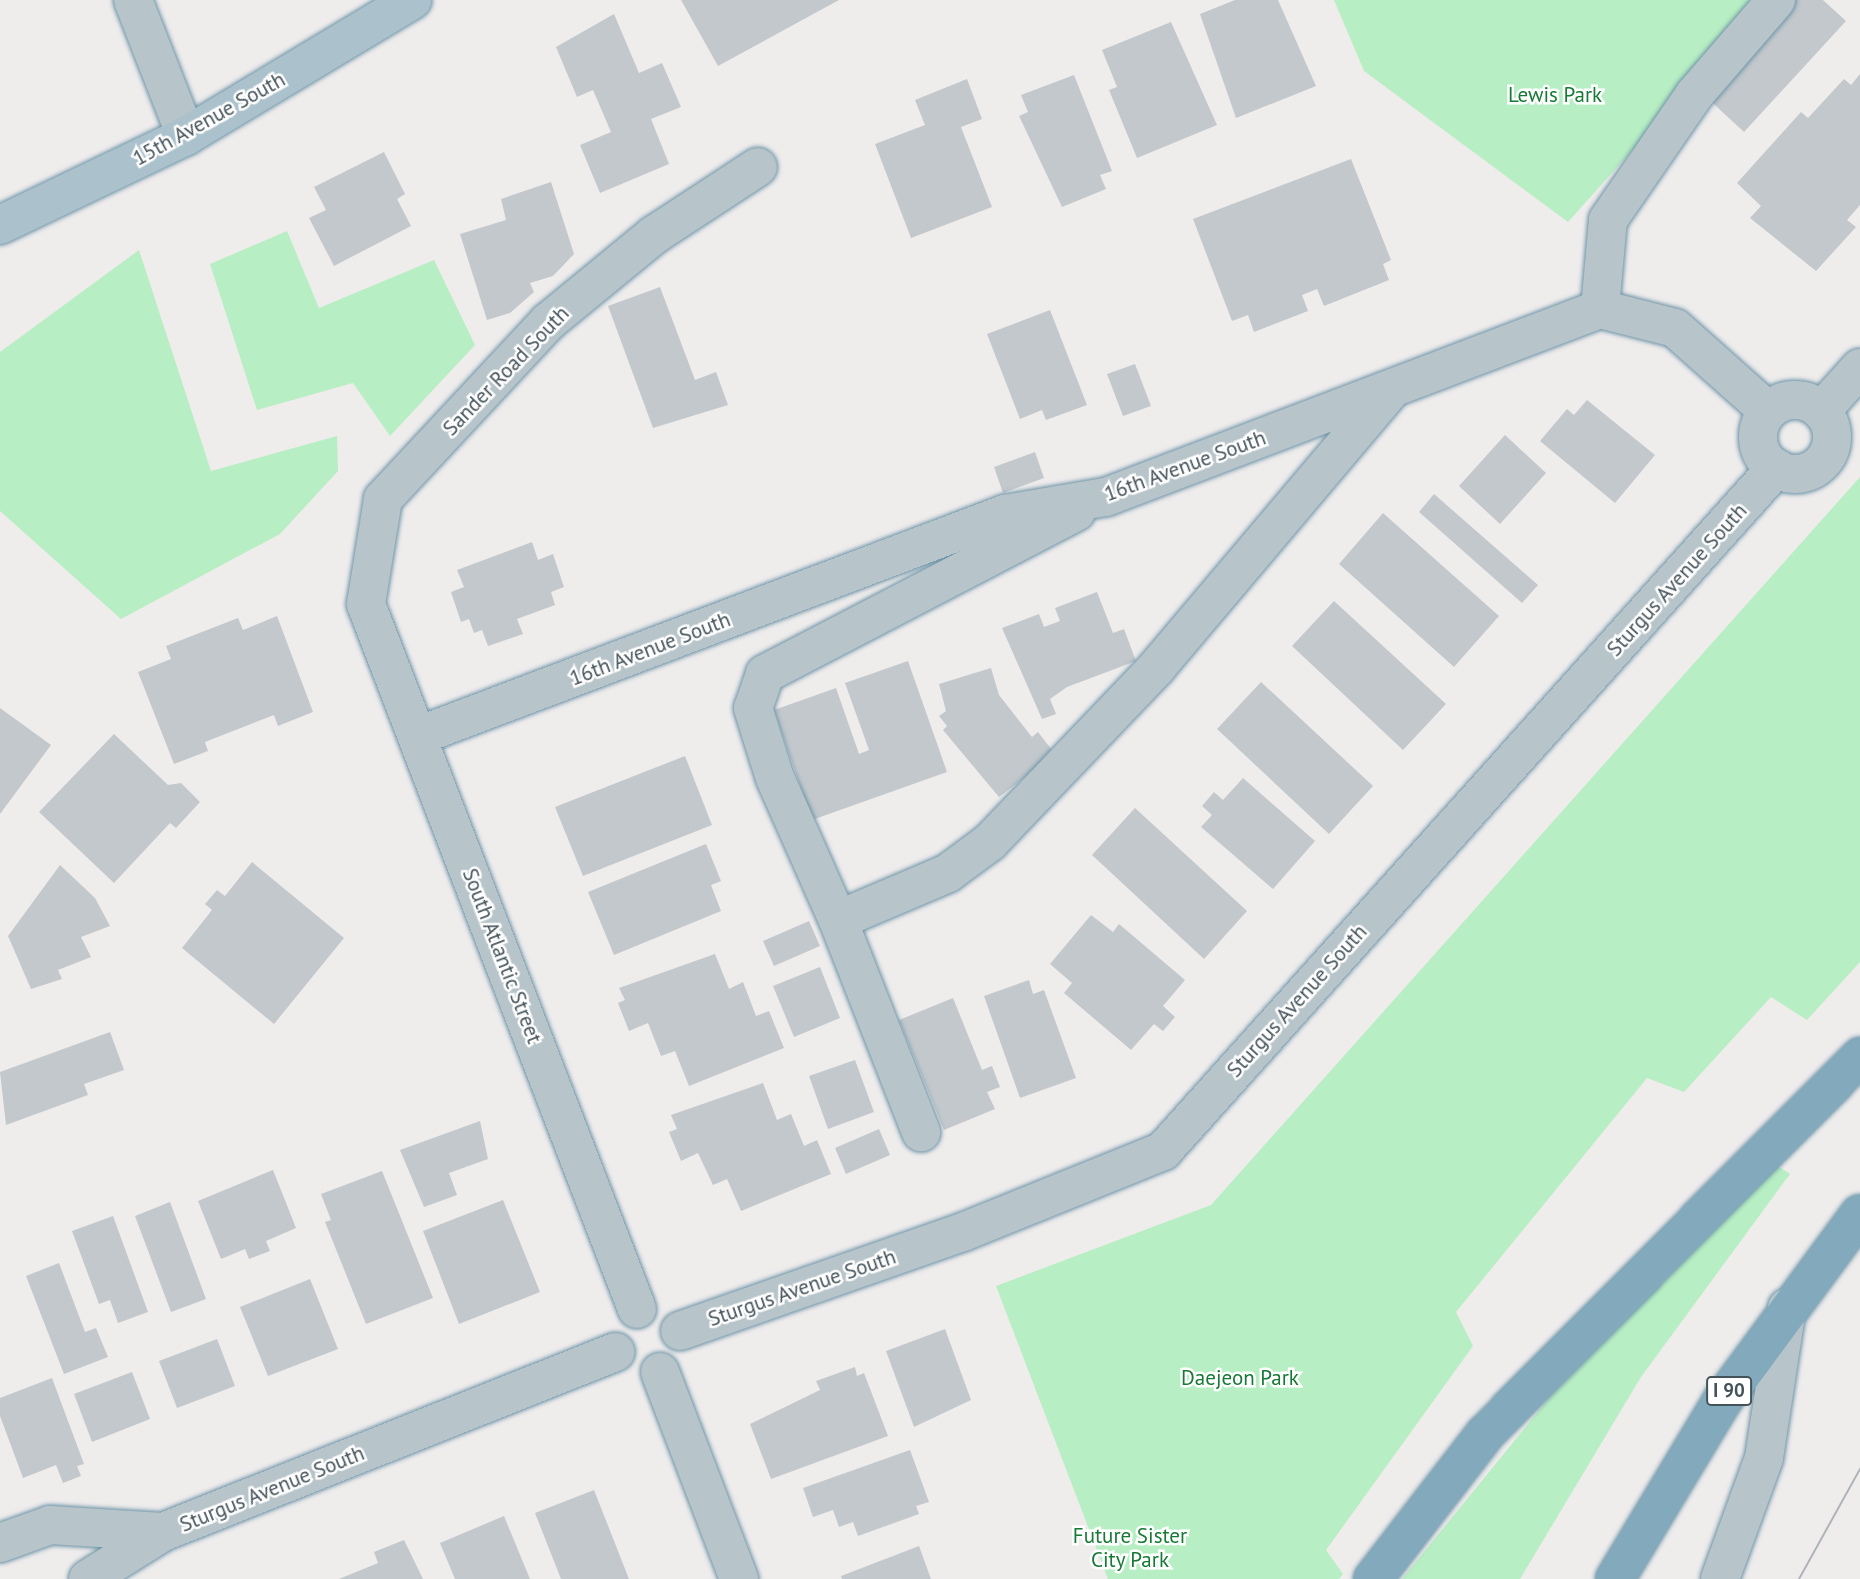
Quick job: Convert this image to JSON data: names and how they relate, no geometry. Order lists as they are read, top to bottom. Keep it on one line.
{"streets":{"highway":["I 90"],"main road":["15th Avenue South"],"street":["Sander Road South","16th Avenue South","Sturgus Avenue South","South Atlantic Street"]},"crossings":[["Sander Road South","South Atlantic Street"],["16th Avenue South","South Atlantic Street"],["Sturgus Avenue South","South Atlantic Street"]],"parks":["Lewis Park","Daejeon Park","Future Sister City Park"]}
